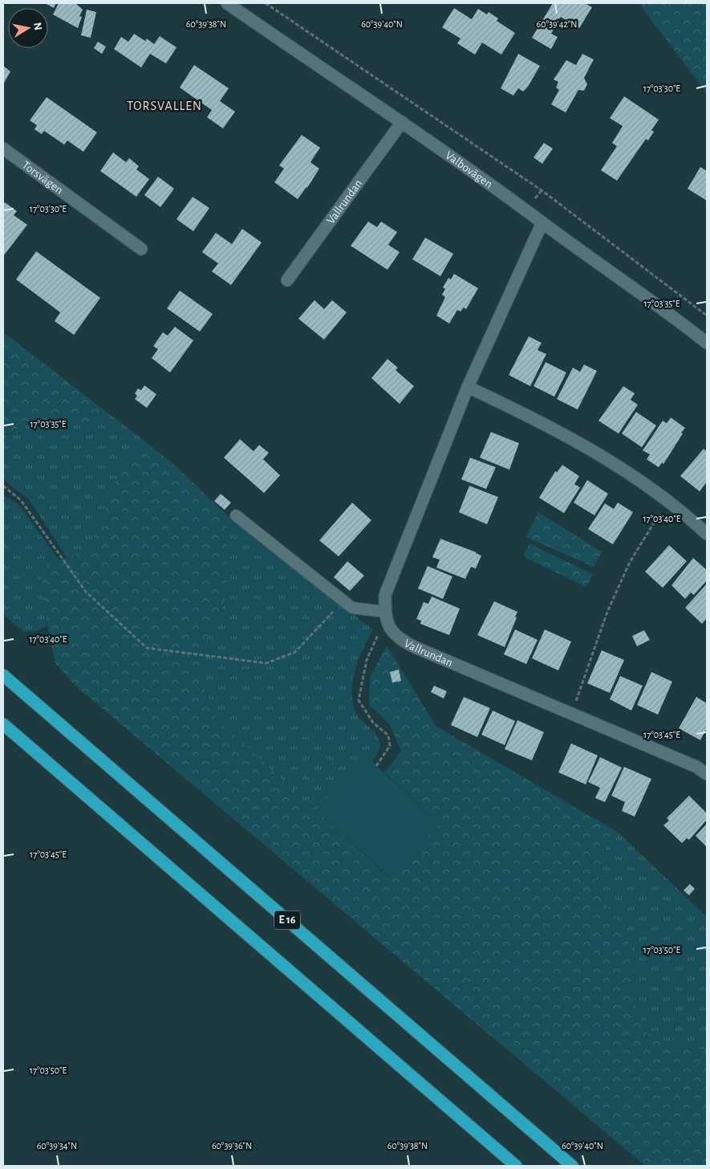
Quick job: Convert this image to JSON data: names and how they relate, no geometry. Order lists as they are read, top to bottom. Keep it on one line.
{"streets":{"highway":["E 16"],"street":["Valbovägen","Torsvägen","Vallrundan"]},"crossings":[["Valbovägen","Vallrundan"]],"districts":["TORSVALLEN"],"north":"right","coordinates":["60°39'38\"N","60°39'40\"N","60°39'42\"N","17°03'30\"E","17°03'35\"E","17°03'40\"E","17°03'45\"E","17°03'50\"E","60°39'34\"N","60°39'36\"N"]}
